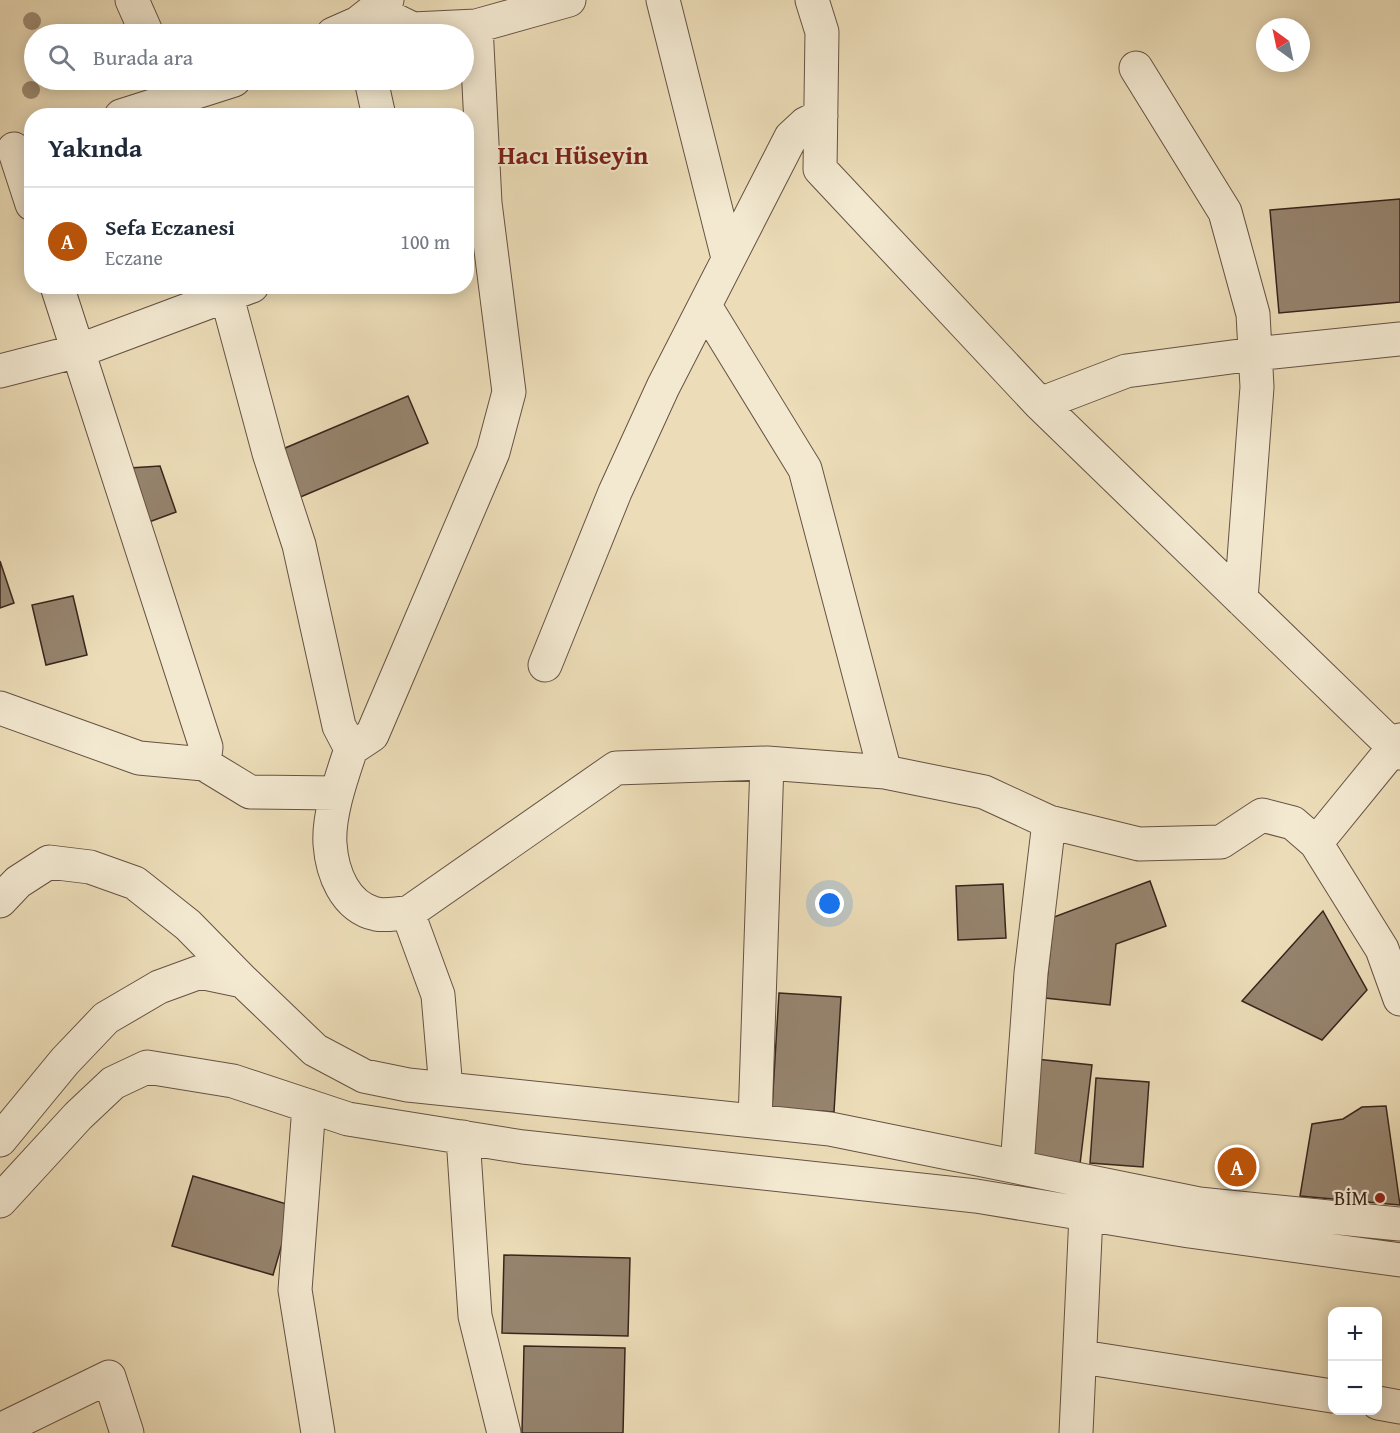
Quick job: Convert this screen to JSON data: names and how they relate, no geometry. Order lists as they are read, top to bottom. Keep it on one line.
{"districts":["Hacı Hüseyin"],"places":["BİM"],"north":"top left","page":{"search":"Burada ara","heading":"Yakında","list":[{"mark":"A","name":"Sefa Eczanesi","note":"Eczane","value":"100 m"}],"pins":"A","map_buttons":["+","−"]}}
